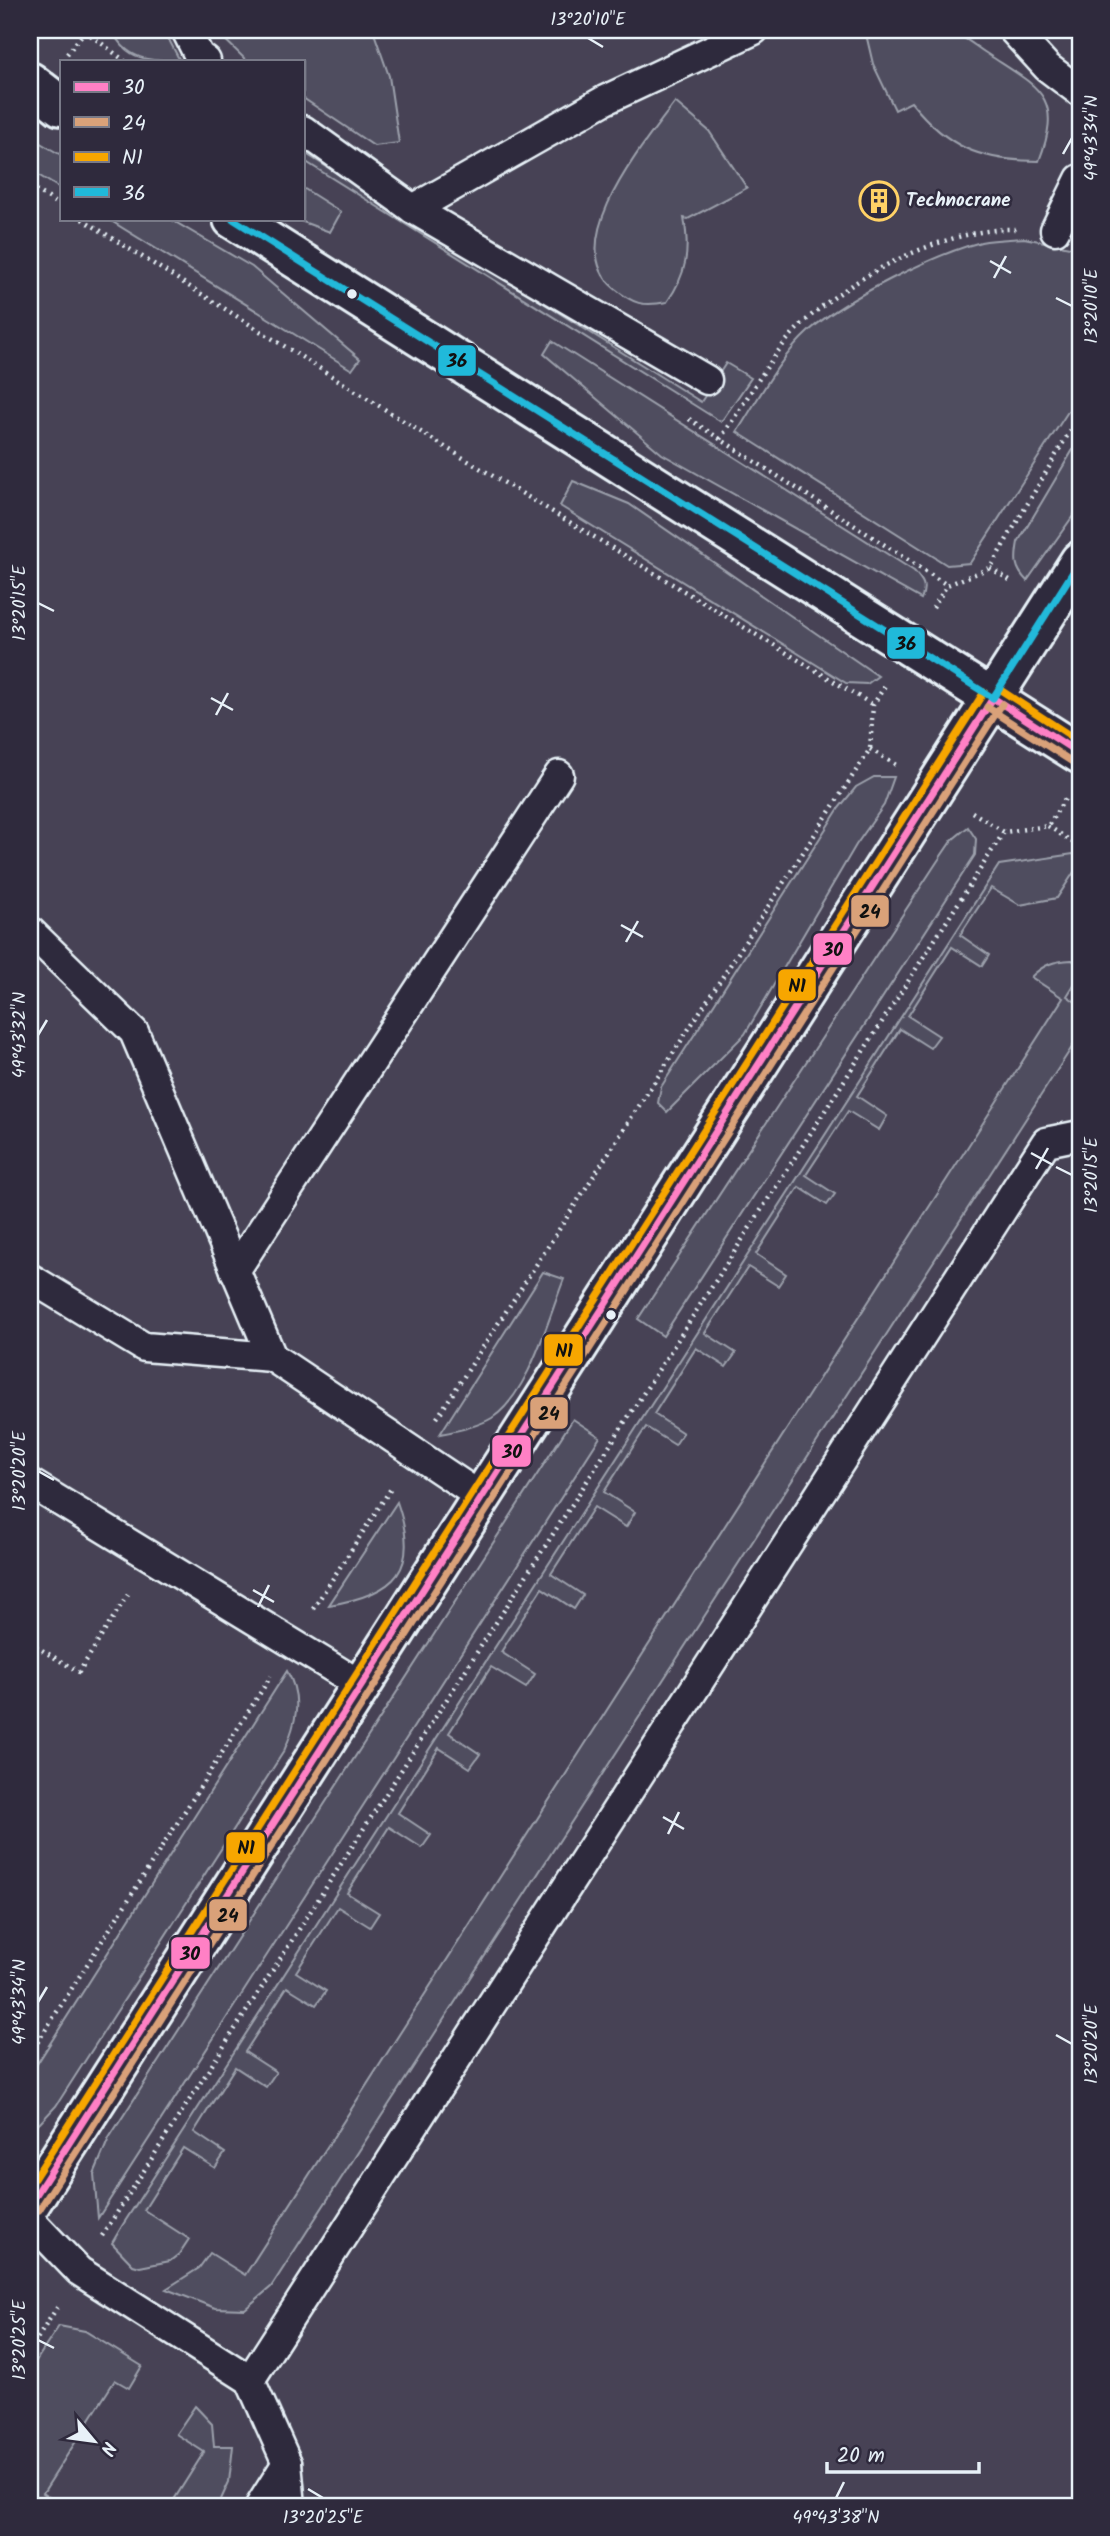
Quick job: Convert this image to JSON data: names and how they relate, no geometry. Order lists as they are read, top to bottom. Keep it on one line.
{"places":{"building":["Technocrane"]},"lines":["transit line 36","transit line N1","transit line 30","transit line 24"],"legend":["30","24","N1","36"],"scale_bar":"20 m","north":"bottom right","coordinates":["13°20'10\"E","49°43'34\"N","13°20'15\"E","49°43'32\"N","13°20'20\"E","13°20'25\"E","49°43'38\"N"]}
